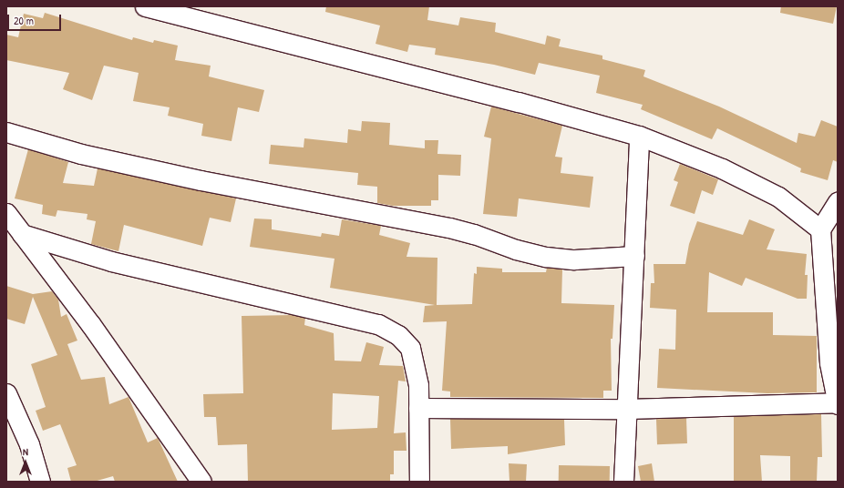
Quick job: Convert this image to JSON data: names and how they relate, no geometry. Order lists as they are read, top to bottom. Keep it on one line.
{"scale_bar":"20 m","north":"top"}
